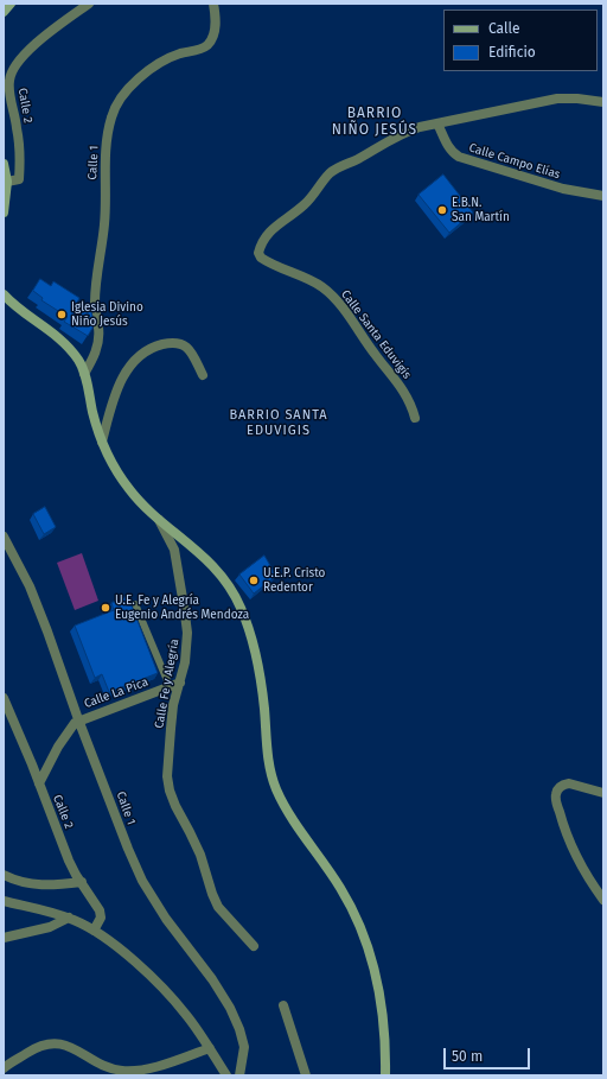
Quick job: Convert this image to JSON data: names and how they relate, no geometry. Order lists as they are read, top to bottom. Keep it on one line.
{"streets":{"street":["Calle 2","Calle Campo Elías","Calle 1","Calle Santa Eduvigis","Calle Fe y Alegría","Calle La Pica"]},"crossings":[["Calle 2","Calle La Pica"],["Calle Campo Elías","Calle Santa Eduvigis"],["Calle 1","Calle La Pica"],["Calle Fe y Alegría","Calle La Pica"]],"districts":["BARRIO NIÑO JESÚS","BARRIO SANTA EDUVIGIS"],"places":["E.B.N. San Martín","Iglesia Divino Niño Jesús","U.E.P. Cristo Redentor","U.E. Fe y Alegría Eugenio Andrés Mendoza"],"legend":["Calle","Edificio"],"scale_bar":"50 m"}
